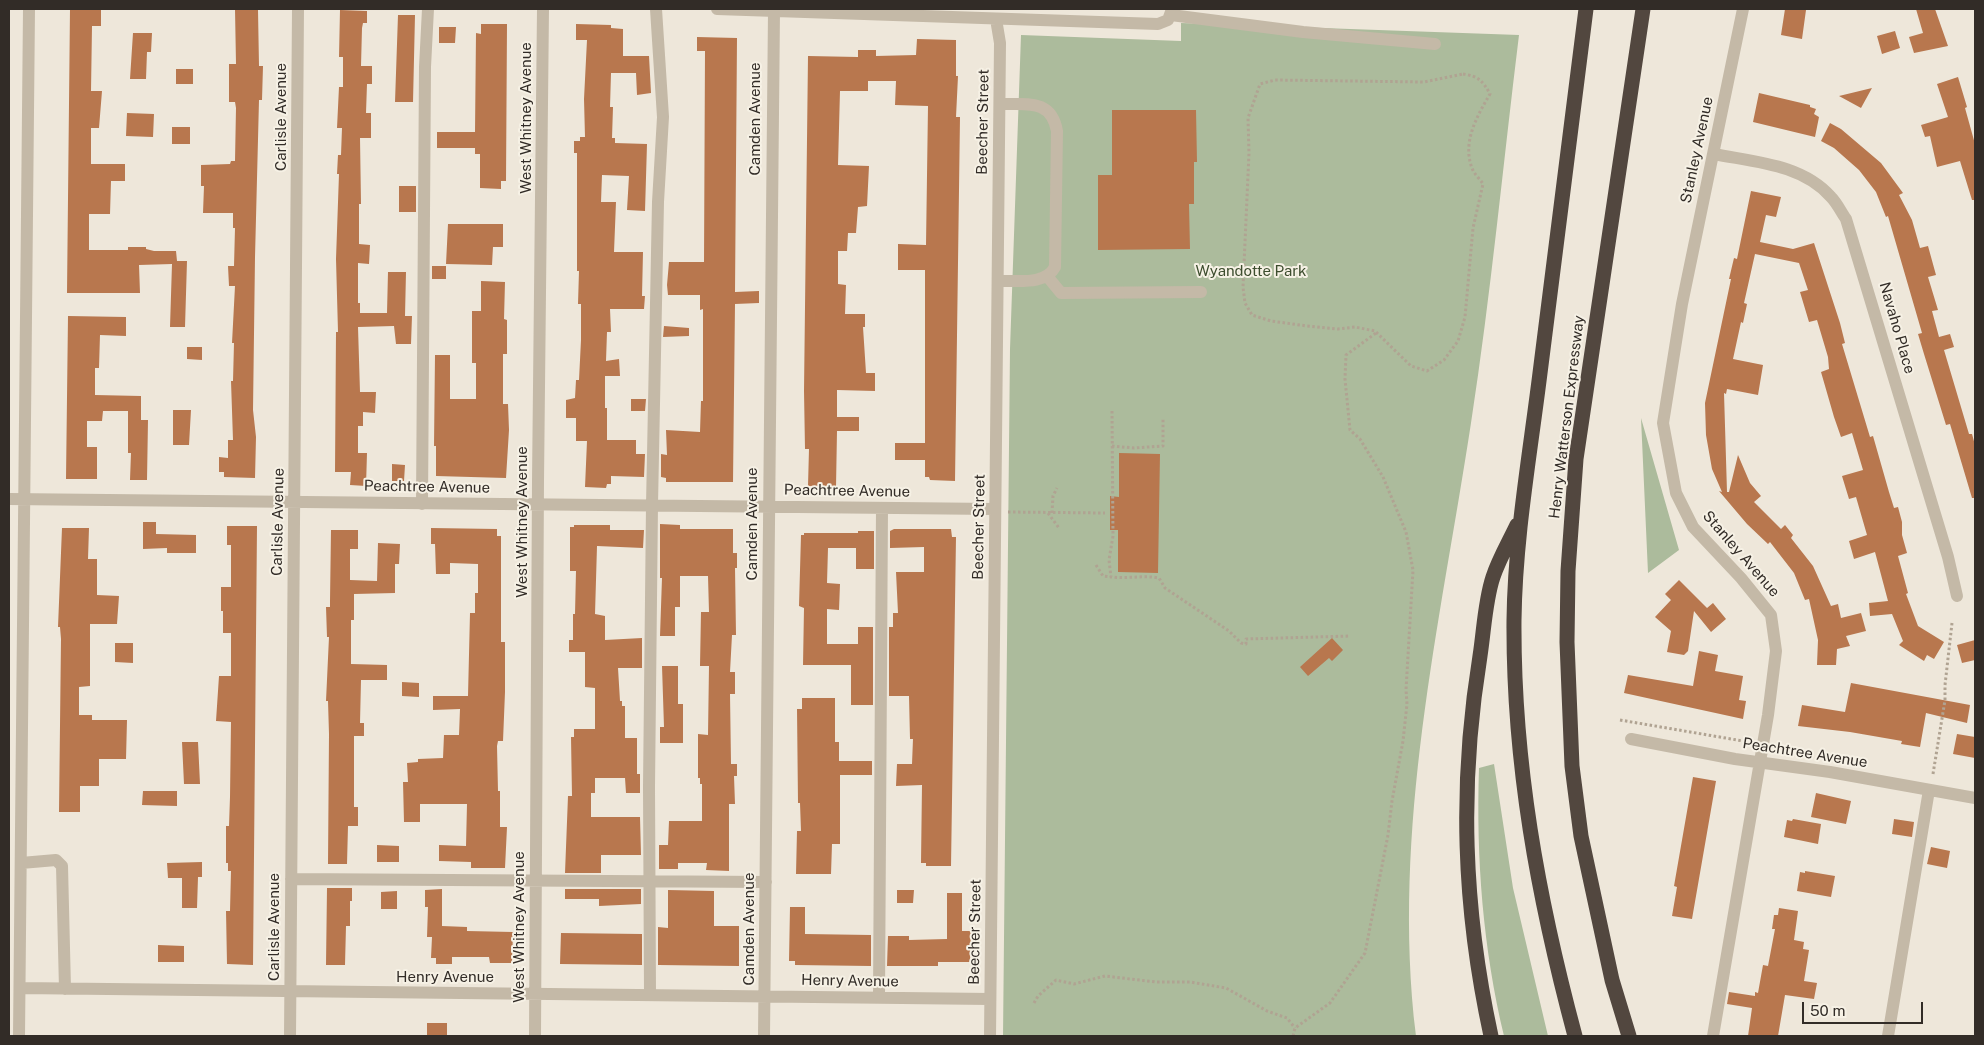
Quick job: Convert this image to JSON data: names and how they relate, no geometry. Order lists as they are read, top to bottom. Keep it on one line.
{"streets":{"highway":["Henry Watterson Expressway"],"street":["Carlisle Avenue","West Whitney Avenue","Camden Avenue","Beecher Street","Stanley Avenue","Navaho Place","Peachtree Avenue","Henry Avenue"]},"crossings":[["Carlisle Avenue","Peachtree Avenue"],["Carlisle Avenue","Henry Avenue"],["West Whitney Avenue","Peachtree Avenue"],["West Whitney Avenue","Henry Avenue"],["Camden Avenue","Peachtree Avenue"],["Camden Avenue","Henry Avenue"],["Beecher Street","Peachtree Avenue"],["Beecher Street","Henry Avenue"],["Stanley Avenue","Navaho Place"],["Stanley Avenue","Peachtree Avenue"]],"parks":["Wyandotte Park"],"scale_bar":"50 m"}
